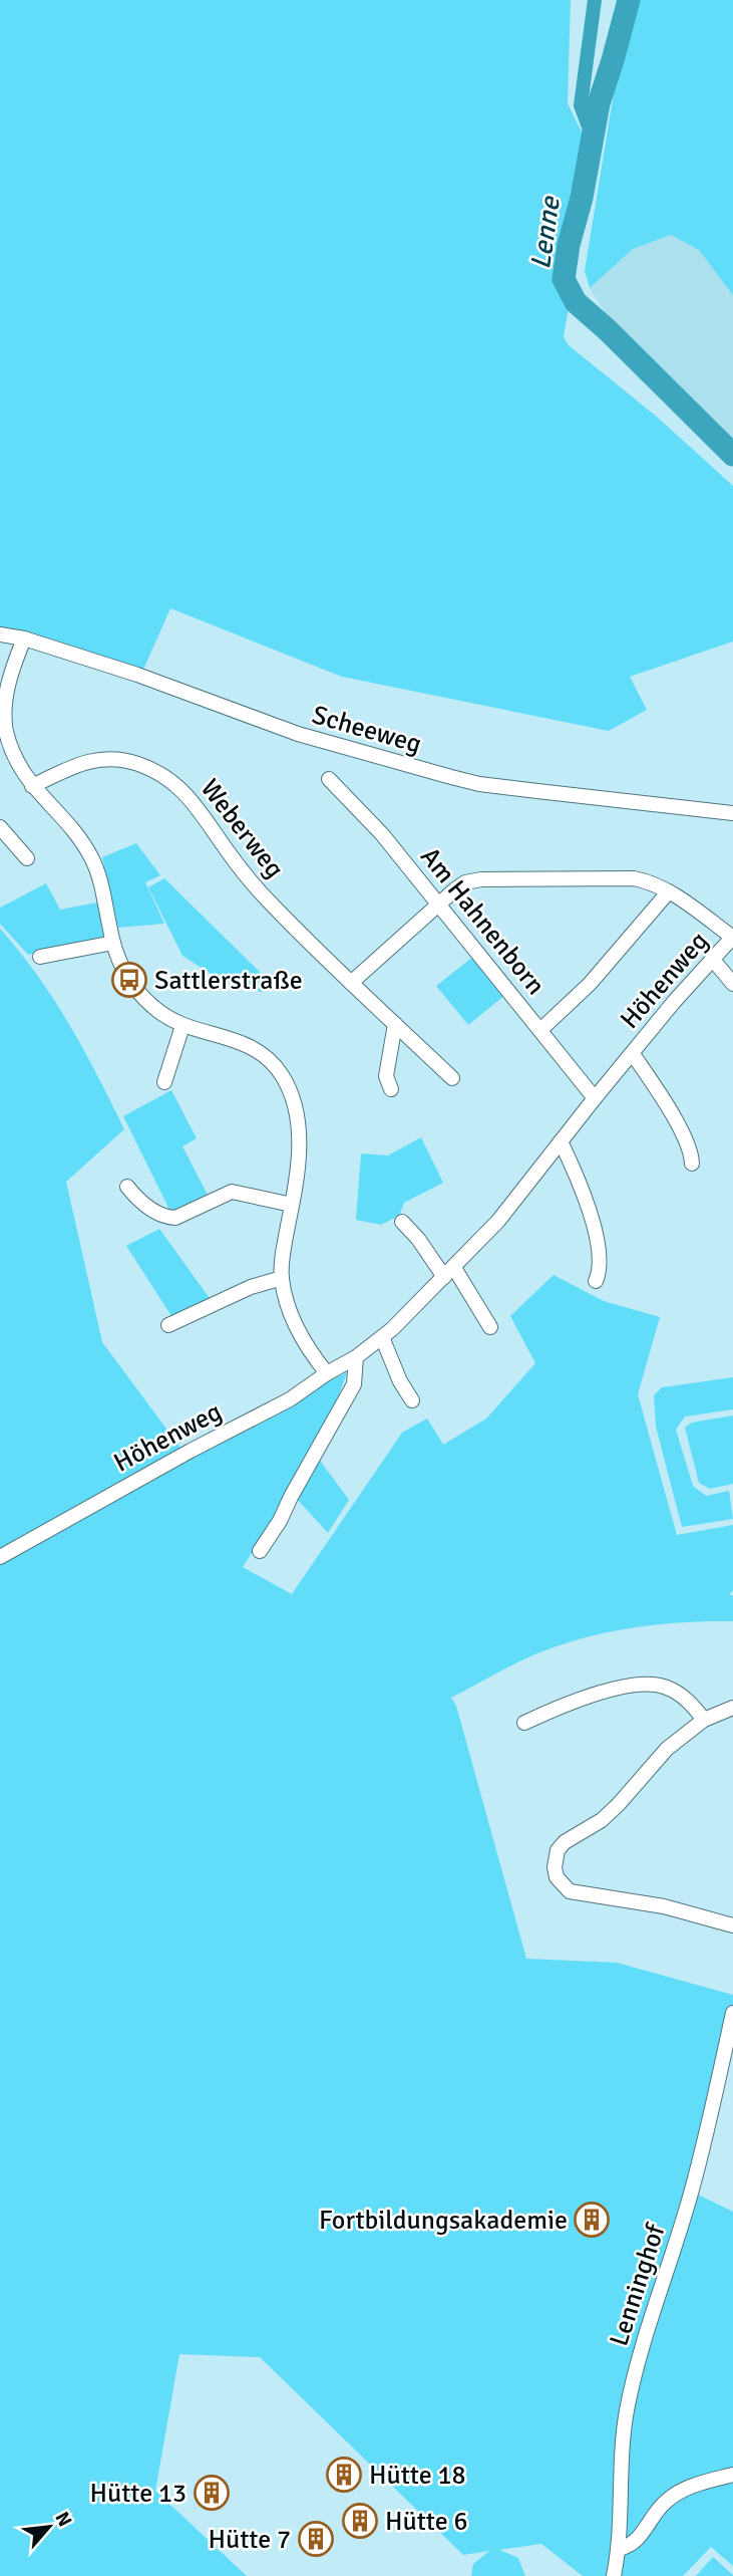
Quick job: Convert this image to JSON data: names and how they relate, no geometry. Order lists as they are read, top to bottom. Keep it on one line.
{"streets":{"street":["Scheeweg","Weberweg","Am Hahnenborn","Höhenweg","Lenninghof"]},"crossings":[["Am Hahnenborn","Höhenweg"]],"water":["Lenne"],"places":{"bus stop":["Sattlerstraße"],"building":["Fortbildungsakademie","Hütte 18","Hütte 13","Hütte 6","Hütte 7"]},"north":"top right"}
